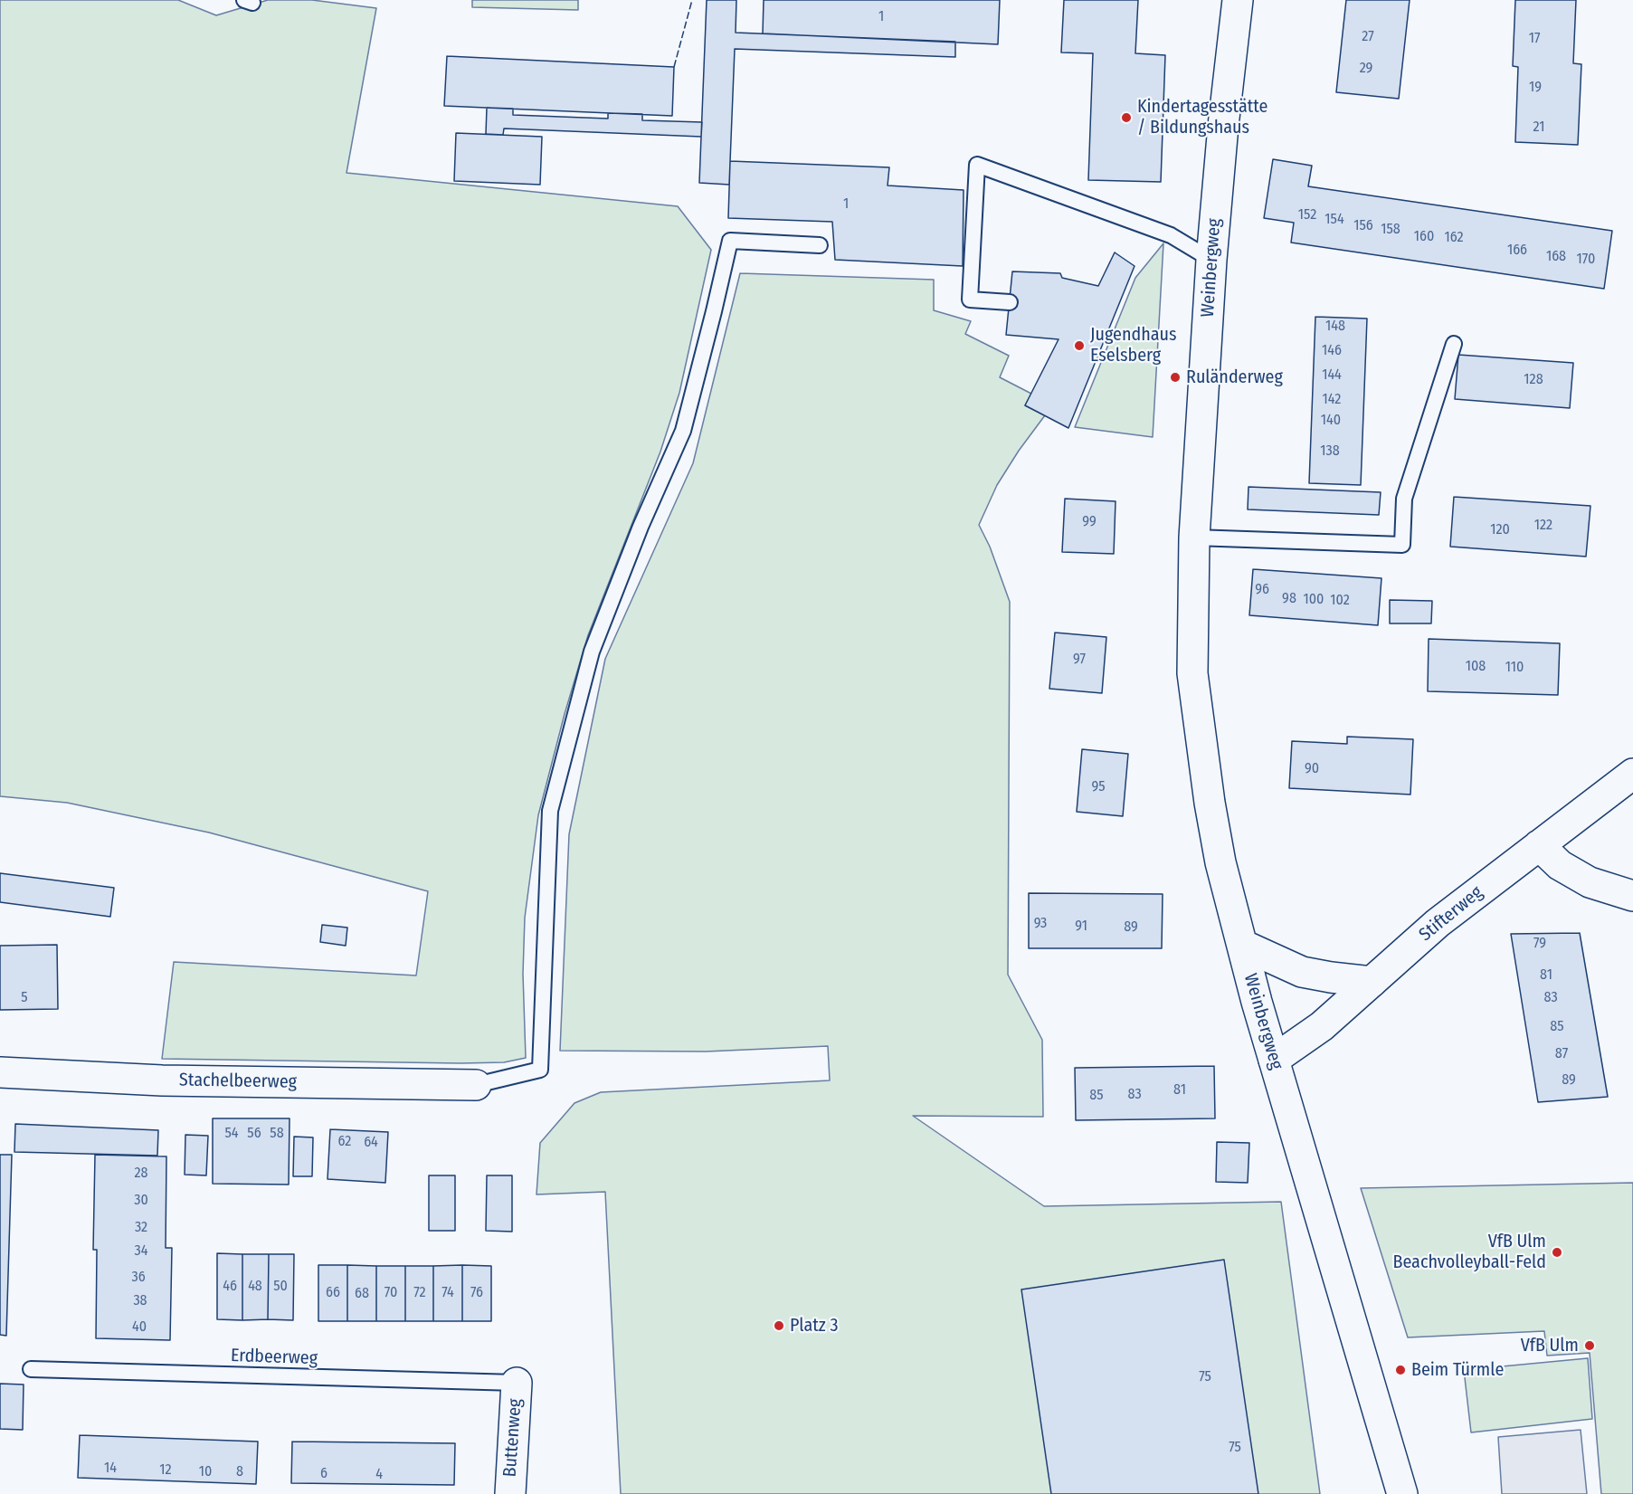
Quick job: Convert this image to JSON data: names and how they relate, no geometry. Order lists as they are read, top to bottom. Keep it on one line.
{"streets":{"street":["Weinbergweg","Stifterweg","Stachelbeerweg","Buttenweg"],"lane":["Erdbeerweg"]},"crossings":[["Weinbergweg","Stifterweg"],["Erdbeerweg","Buttenweg"]],"places":["Kindertagesstätte / Bildungshaus","Jugendhaus Eselsberg","Ruländerweg","VfB Ulm Beachvolleyball-Feld","Platz 3","VfB Ulm","Beim Türmle"],"house_numbers":["1","27","17","29","19","21","1","152","154","156","158","160","162","166","168","170","148","146","144","128","142","140","138","99","122","120","96","98","100","102","97","108","110","90","95","93","91","89","79","81","5","83","85","87","89","81","83","85","54","56","58","62","64","28","30","32","34","36","46","48","50","66","70","72","74","76","68","38","40","75","75","14","12","10","8","6","4"]}
